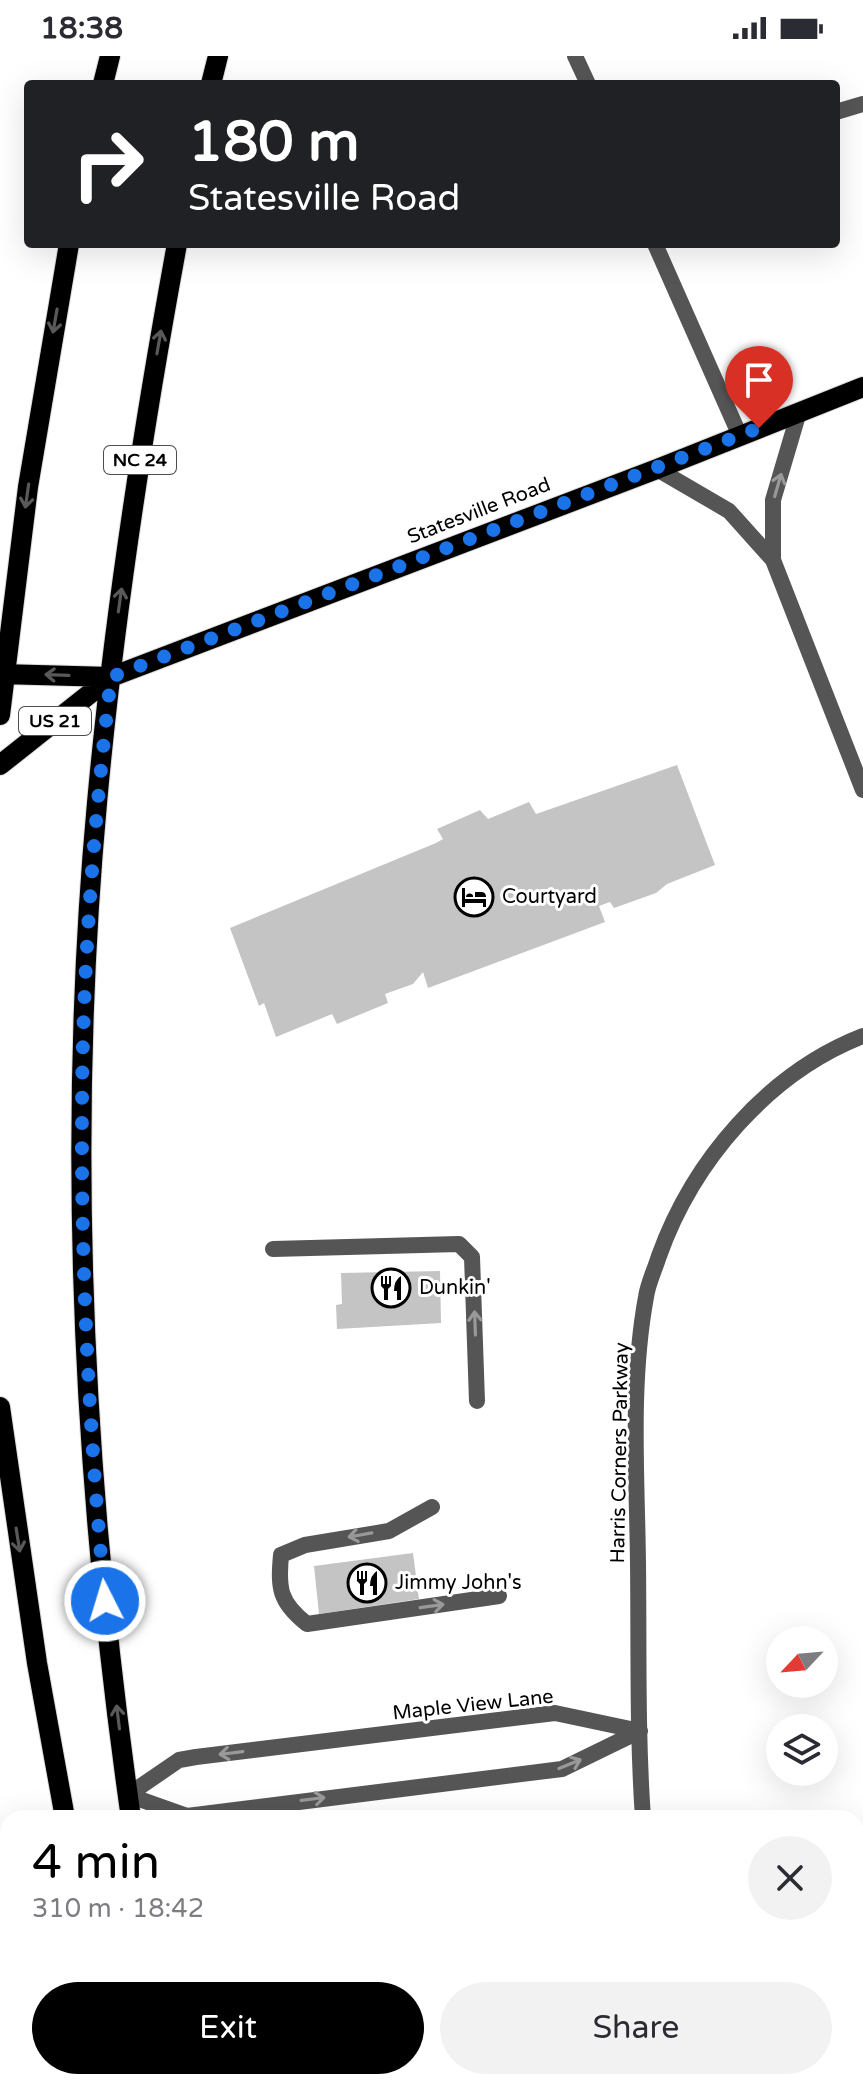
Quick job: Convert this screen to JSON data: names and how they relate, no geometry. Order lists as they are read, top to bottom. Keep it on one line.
{"streets":{"main road":["NC 24","Statesville Road","US 21"],"street":["Harris Corners Parkway","Maple View Lane"]},"crossings":[["NC 24","Statesville Road"],["NC 24","Maple View Lane"],["Harris Corners Parkway","Maple View Lane"]],"places":{"hotel":["Courtyard"],"restaurant":["Dunkin'","Jimmy John's"]},"north":"bottom left","page":{"status":"18:38","turn":["180 m","Statesville Road"],"heading":["4 min","310 m · 18:42"],"buttons":["Exit","Share"]}}
